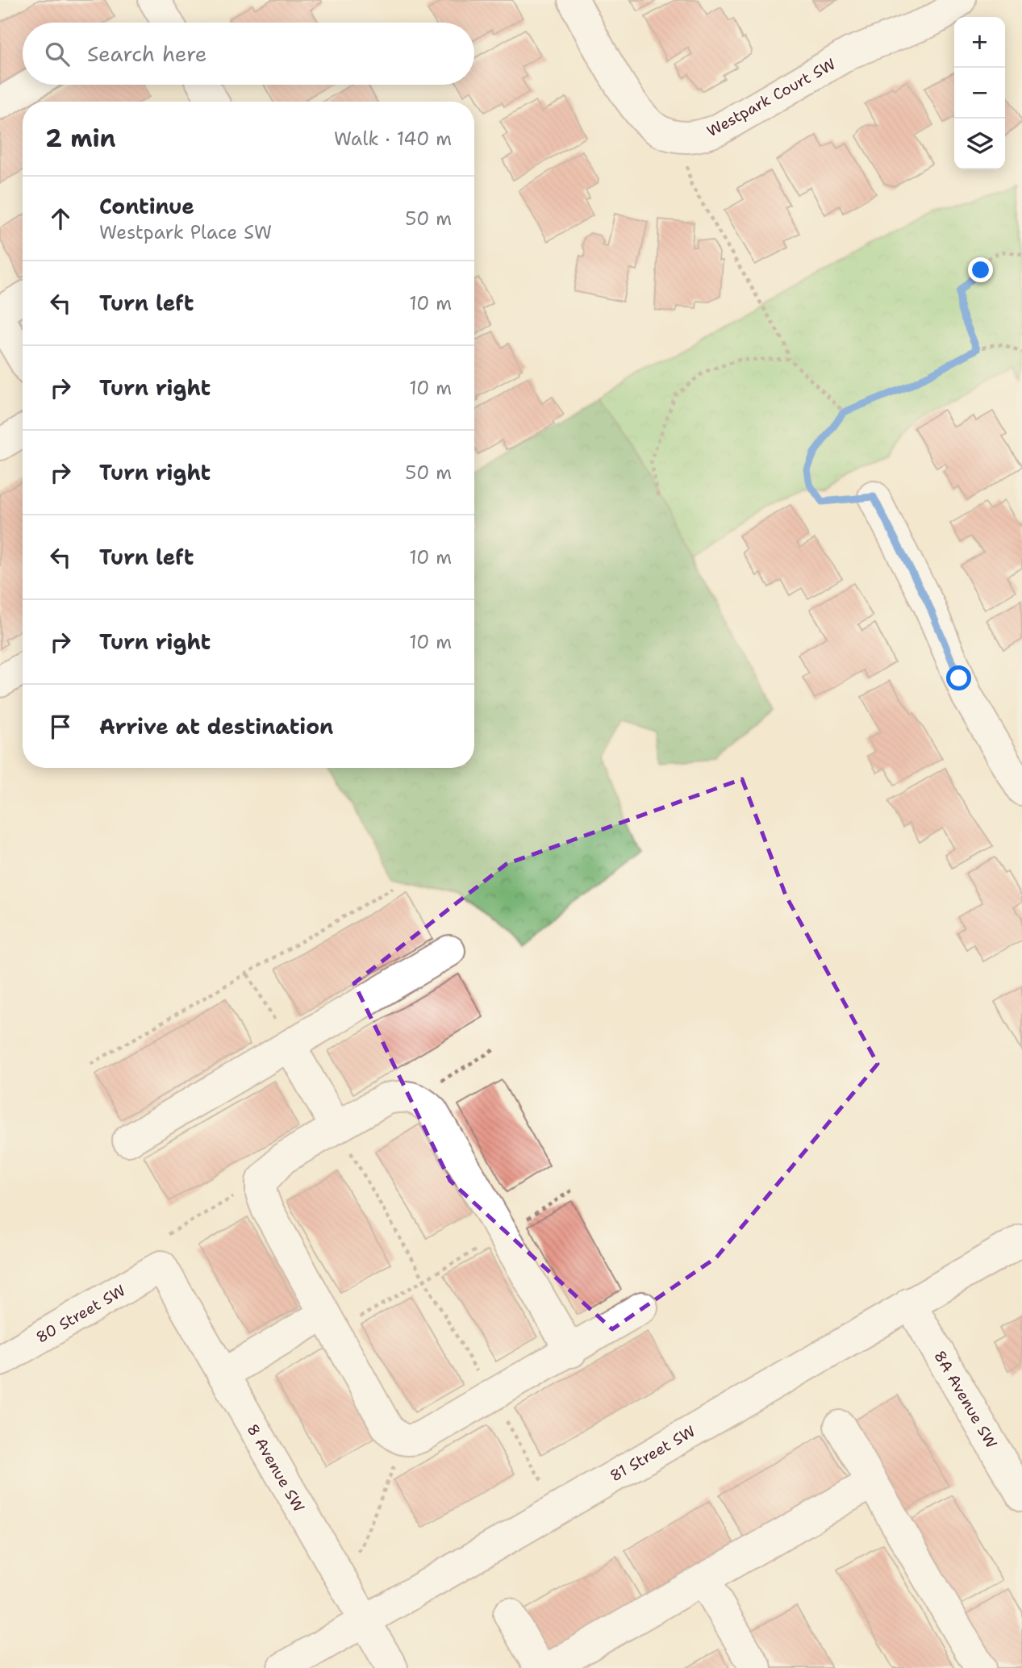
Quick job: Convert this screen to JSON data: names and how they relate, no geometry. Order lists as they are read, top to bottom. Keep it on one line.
{"streets":{"street":["Westpark Court SW","80 Street SW","8A Avenue SW","81 Street SW","8 Avenue SW"]},"crossings":[["80 Street SW","8 Avenue SW"],["8A Avenue SW","81 Street SW"],["81 Street SW","8 Avenue SW"]],"page":{"map_buttons":["+","−"],"search":"Search here","heading":["2 min","Walk · 140 m"],"list":[["Continue","Westpark Place SW","50 m"],["Turn left","10 m"],["Turn right","10 m"],["Turn right","50 m"],["Turn left","10 m"],["Turn right","10 m"],"Arrive at destination"]}}
